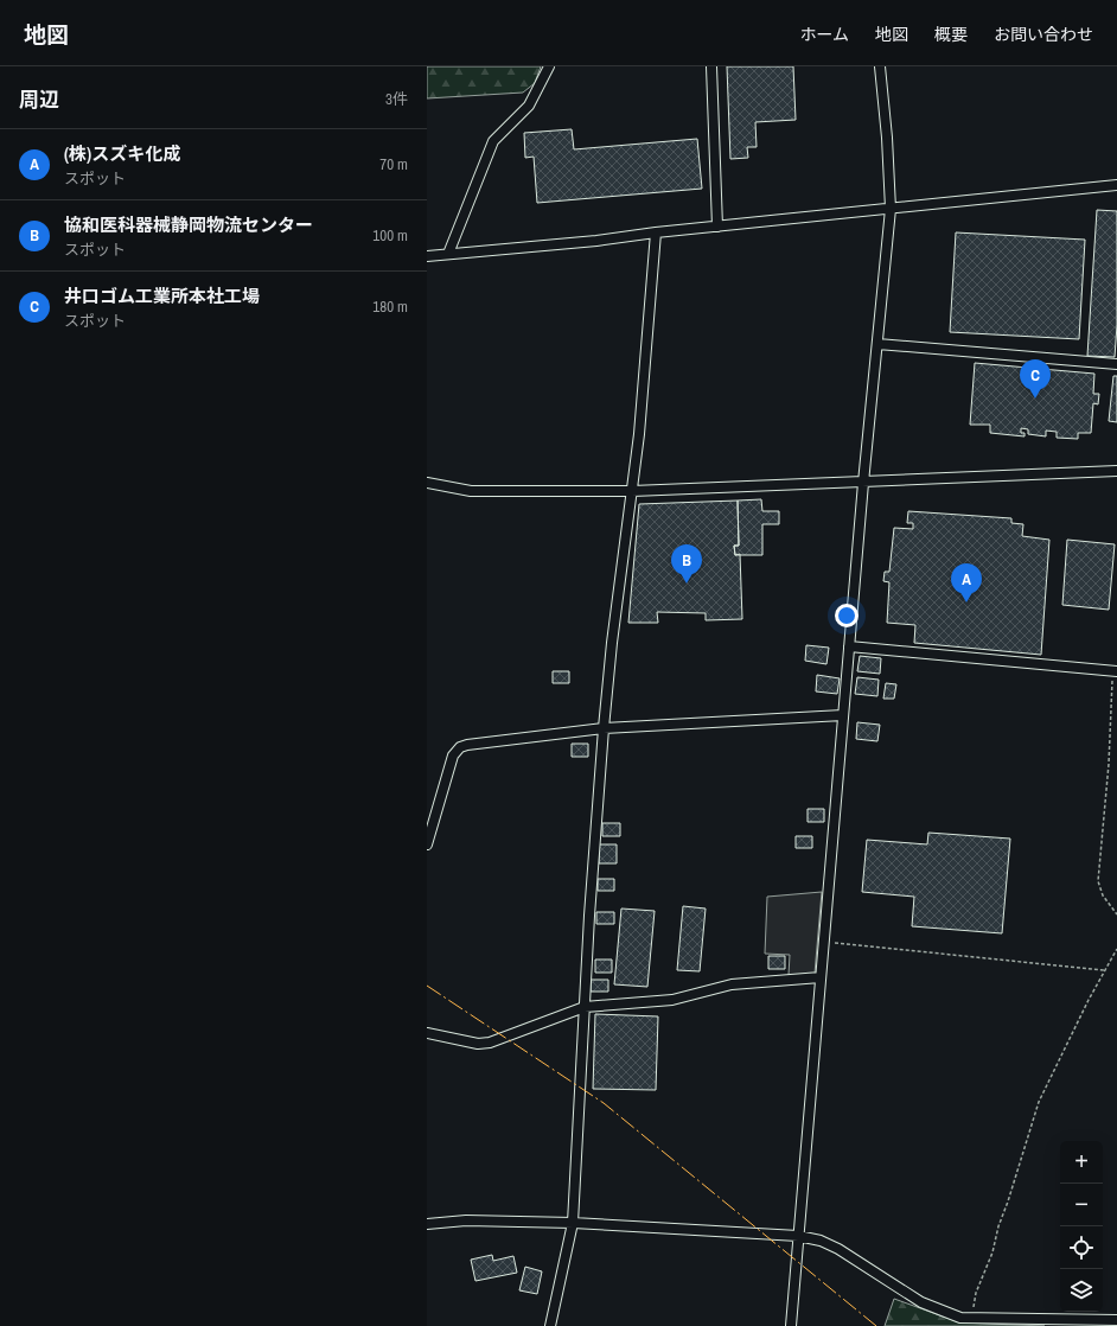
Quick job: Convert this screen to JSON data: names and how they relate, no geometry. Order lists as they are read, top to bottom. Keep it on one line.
{"page":{"header":"地図","nav":["ホーム","地図","概要","お問い合わせ"],"heading":["周辺","3件"],"list":[{"mark":"A","name":"(株)スズキ化成","note":"スポット","value":"70 m"},{"mark":"B","name":"協和医科器械静岡物流センター","note":"スポット","value":"100 m"},{"mark":"C","name":"井口ゴム工業所本社工場","note":"スポット","value":"180 m"}],"pins":["C","B","A"],"map_buttons":["+","−"]}}
